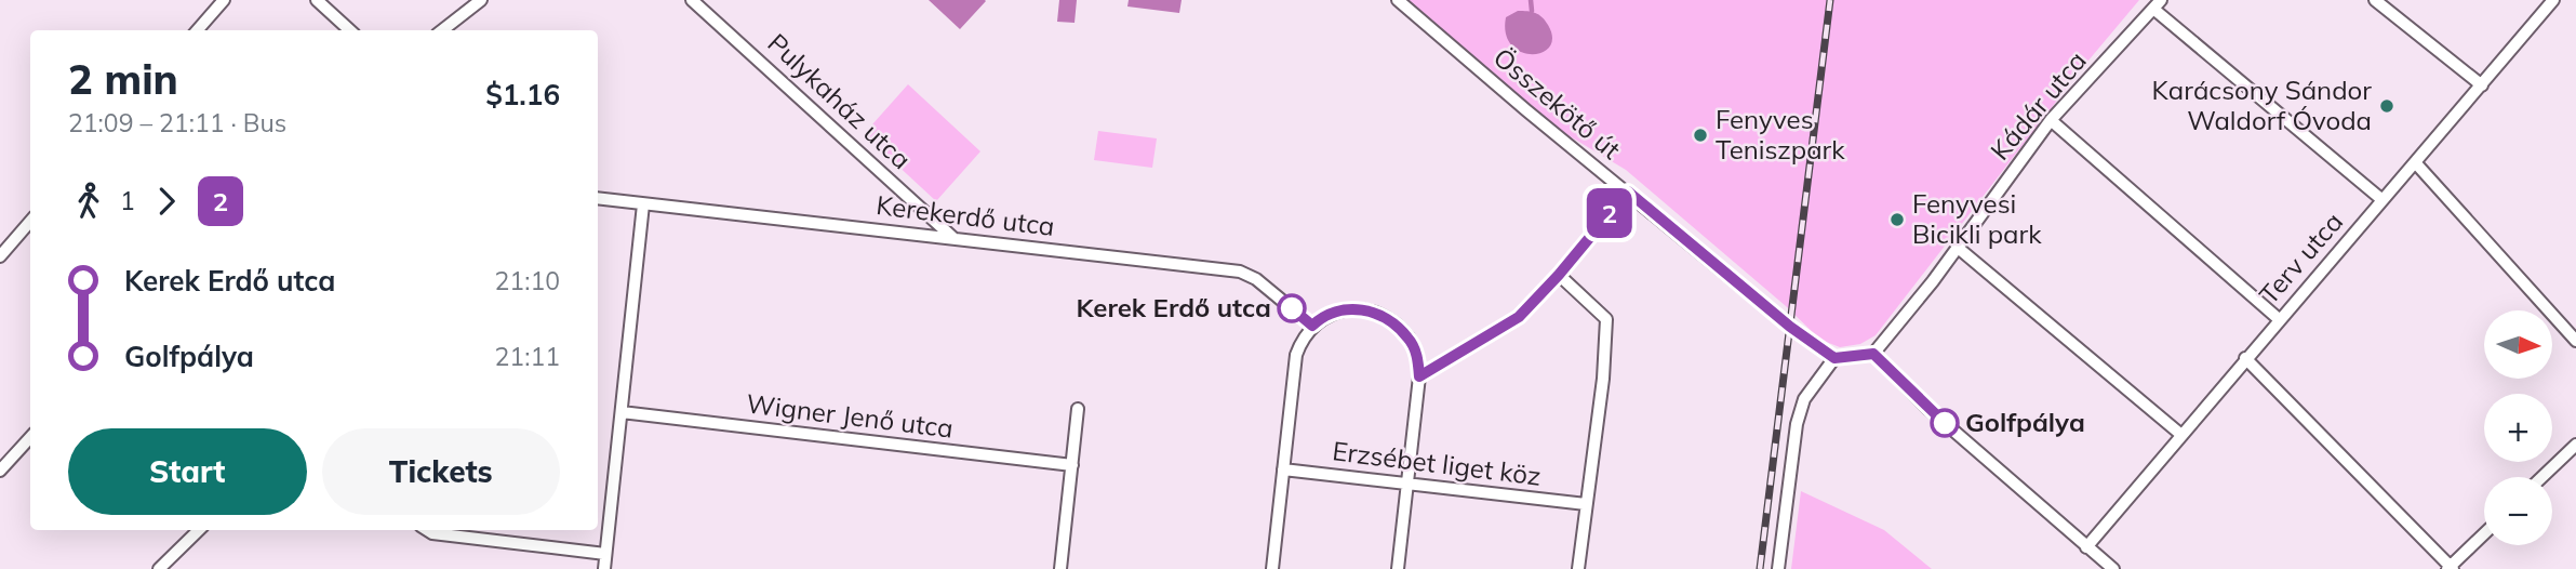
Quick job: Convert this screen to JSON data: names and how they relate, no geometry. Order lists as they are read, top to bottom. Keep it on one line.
{"streets":{"street":["Pulykaház utca","Összekötő út","Kádár utca","Kerekerdő utca","Terv utca","Wigner Jenő utca","Erzsébet liget köz"]},"crossings":[["Pulykaház utca","Kerekerdő utca"]],"places":["Karácsony Sándor Waldorf Óvoda","Fenyves Teniszpark","Fenyvesi Bicikli park","Kerek Erdő utca","Golfpálya"],"lines":["bus line 2"],"north":"right","page":{"on_map":"2","heading":["2 min","21:09 – 21:11 · Bus","$1.16"],"legs":["1","2"],"list":[{"name":"Kerek Erdő utca","value":"21:10"},{"name":"Golfpálya","value":"21:11"}],"map_buttons":["+","−"],"buttons":["Start","Tickets"]}}
